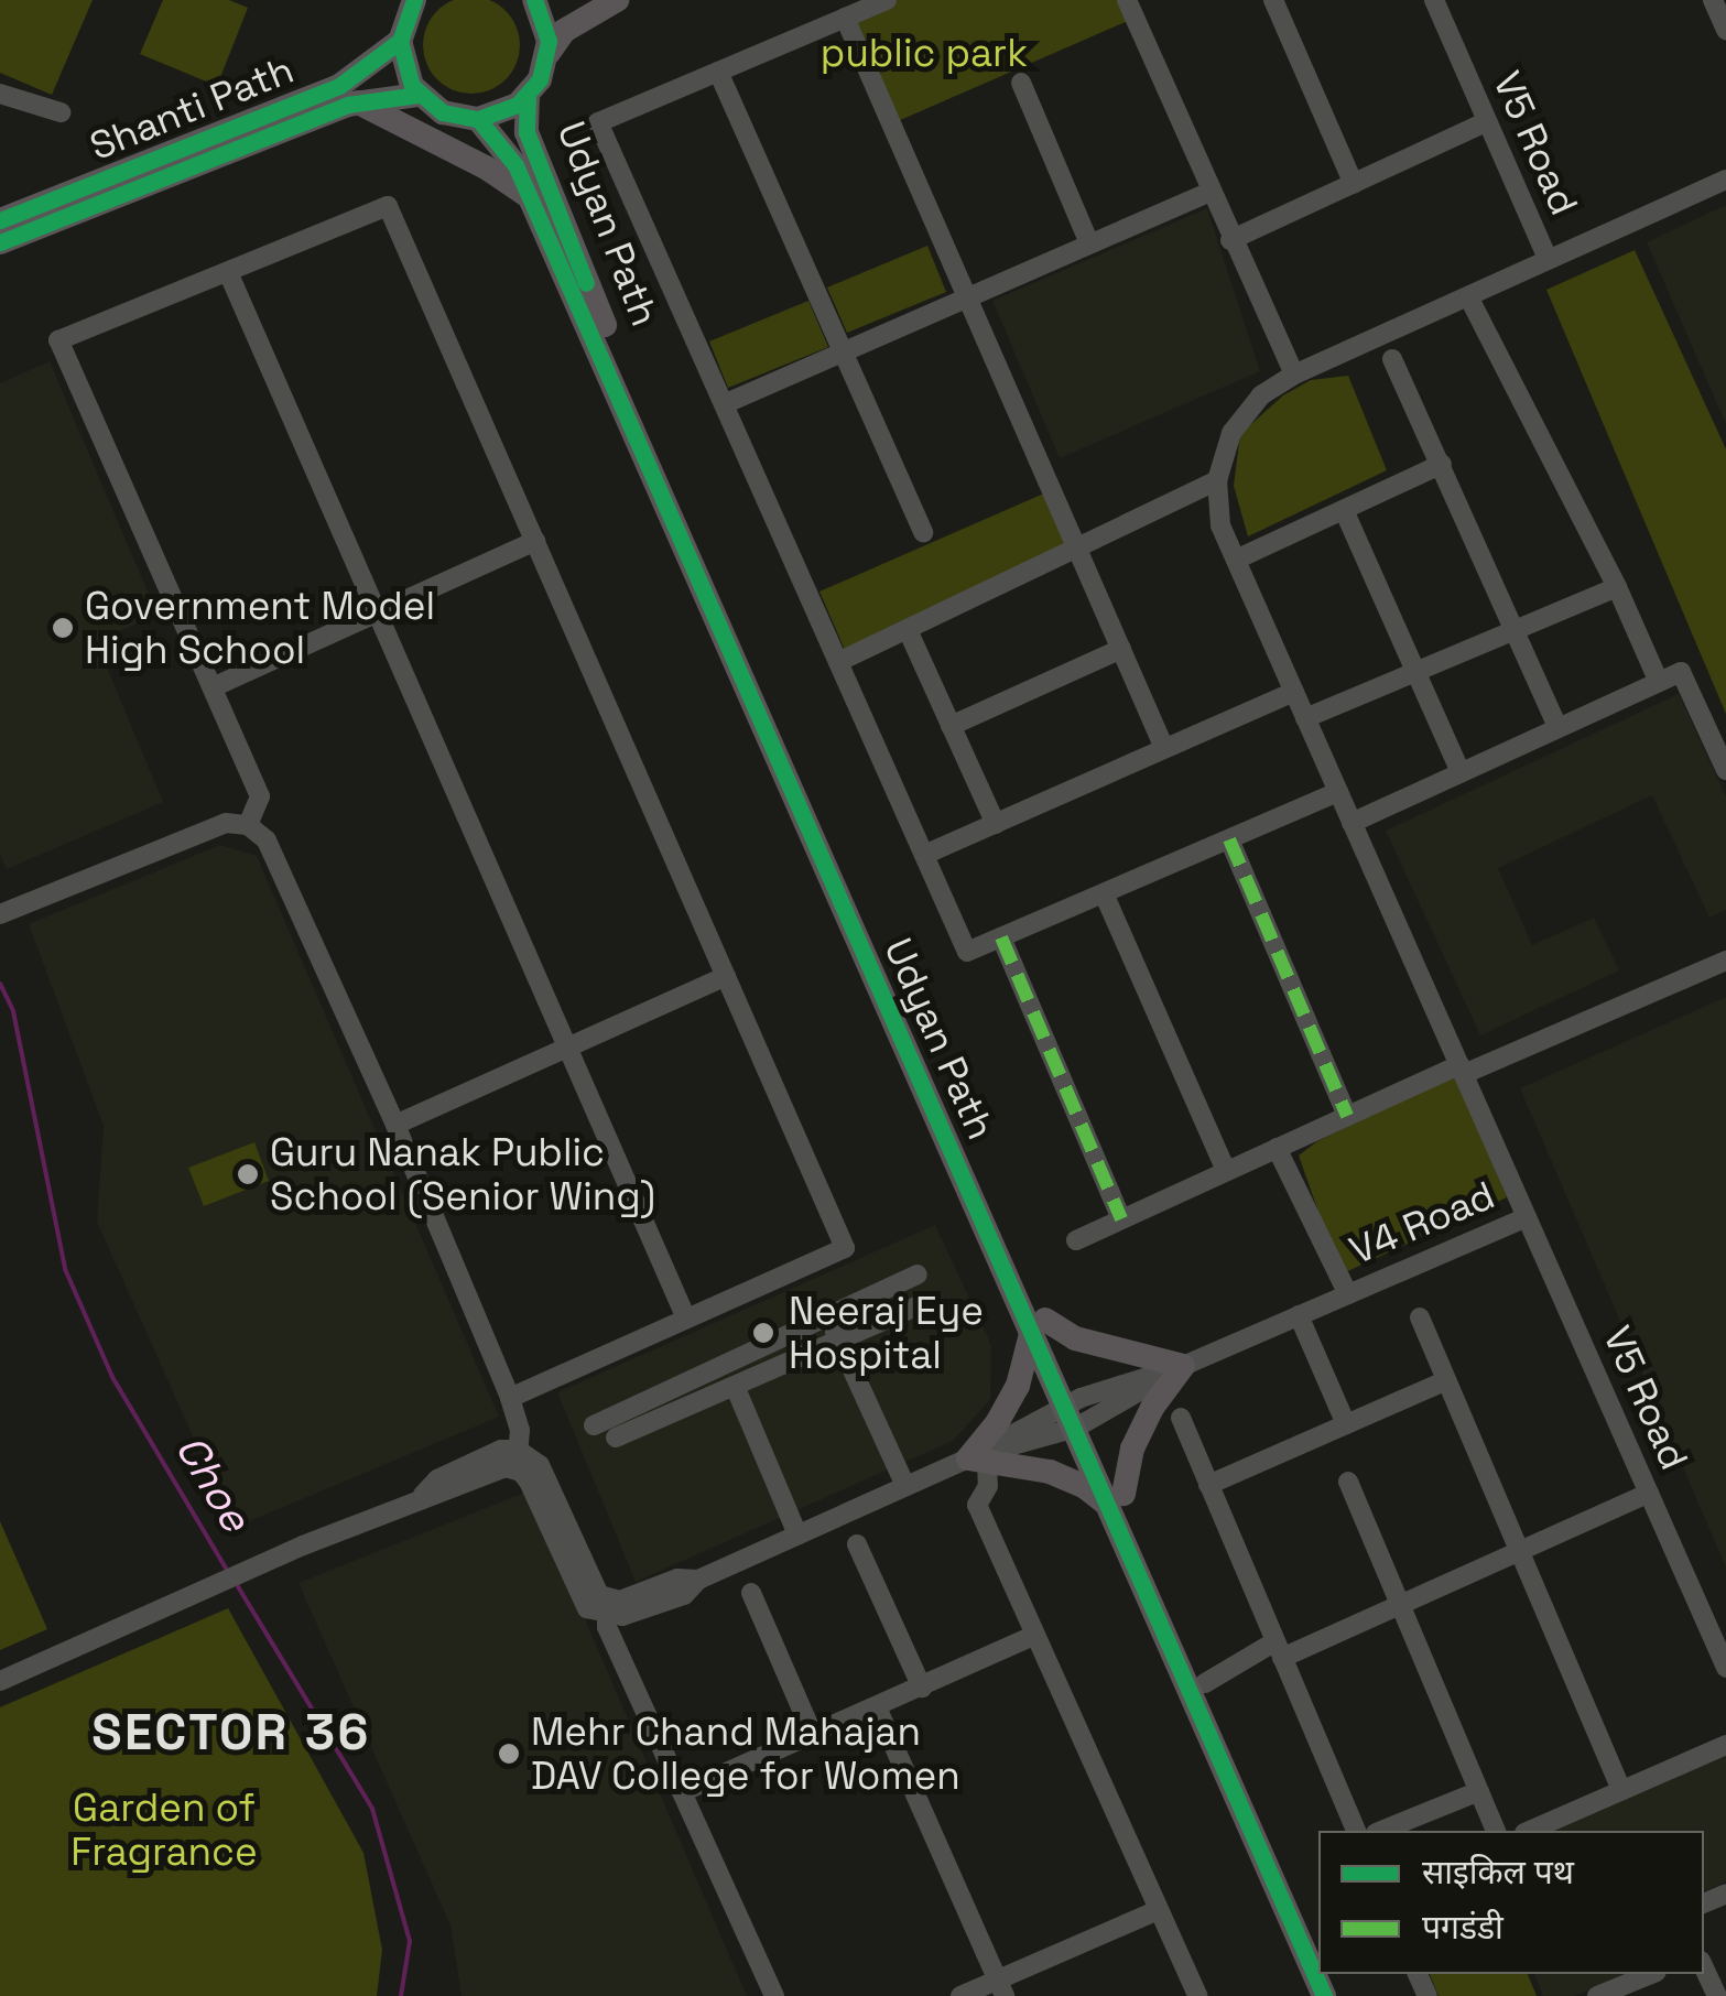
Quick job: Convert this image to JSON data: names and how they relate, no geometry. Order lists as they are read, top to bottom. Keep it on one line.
{"streets":{"main road":["Shanti Path","Udyan Path"],"street":["V5 Road","V4 Road"]},"crossings":[["V5 Road","V4 Road"],["Udyan Path","V4 Road"]],"districts":["SECTOR 36"],"water":["Choe"],"parks":["public park","Garden of Fragrance"],"places":["Government Model High School","Guru Nanak Public School (Senior Wing)","Neeraj Eye Hospital","Mehr Chand Mahajan DAV College for Women"],"legend":["साइकिल पथ","पगडंडी"]}
